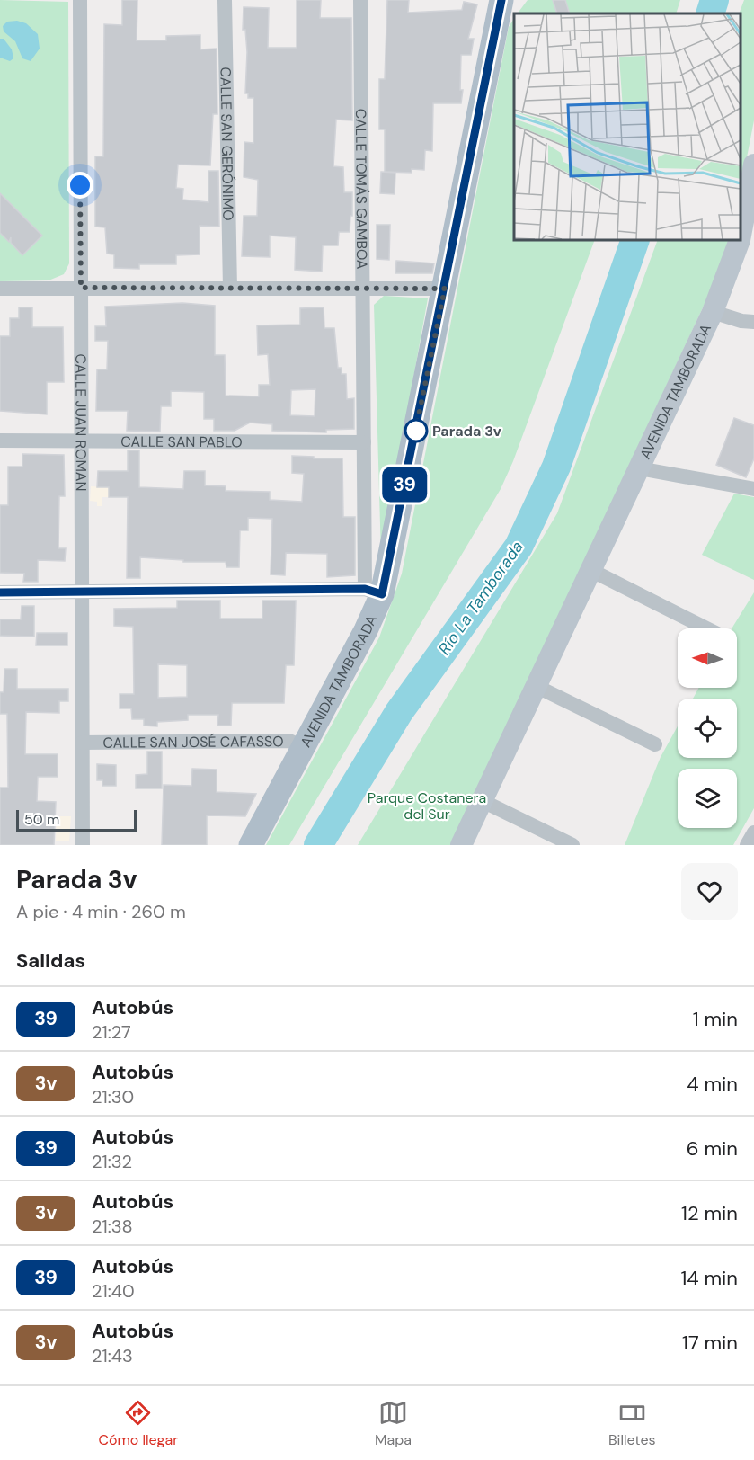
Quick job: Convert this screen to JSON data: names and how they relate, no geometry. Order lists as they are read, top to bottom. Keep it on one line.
{"streets":{"main road":["AVENIDA TAMBORADA"],"street":["CALLE SAN GERÓNIMO","CALLE TOMÁS GAMBOA","CALLE JUAN ROMAN","CALLE SAN PABLO","CALLE SAN JOSÉ CAFASSO"]},"crossings":[["CALLE TOMÁS GAMBOA","AVENIDA TAMBORADA"],["CALLE TOMÁS GAMBOA","CALLE SAN PABLO"],["AVENIDA TAMBORADA","CALLE SAN JOSÉ CAFASSO"],["CALLE JUAN ROMAN","CALLE SAN PABLO"],["CALLE JUAN ROMAN","CALLE SAN JOSÉ CAFASSO"]],"water":["Río La Tamborada"],"parks":["Parque Costanera del Sur"],"places":["Parada 3v"],"lines":["bus line 39"],"scale_bar":"50 m","north":"left","page":{"on_map":"39","scale":"50 m","heading":[["Parada 3v","A pie · 4 min · 260 m"],"Salidas"],"list":[{"mark":"39","name":"Autobús","note":"21:27","value":"1 min"},{"mark":"3v","name":"Autobús","note":"21:30","value":"4 min"},{"mark":"39","name":"Autobús","note":"21:32","value":"6 min"},{"mark":"3v","name":"Autobús","note":"21:38","value":"12 min"},{"mark":"39","name":"Autobús","note":"21:40","value":"14 min"},{"mark":"3v","name":"Autobús","note":"21:43","value":"17 min"}],"tabs":["Cómo llegar","Mapa","Billetes"]}}
